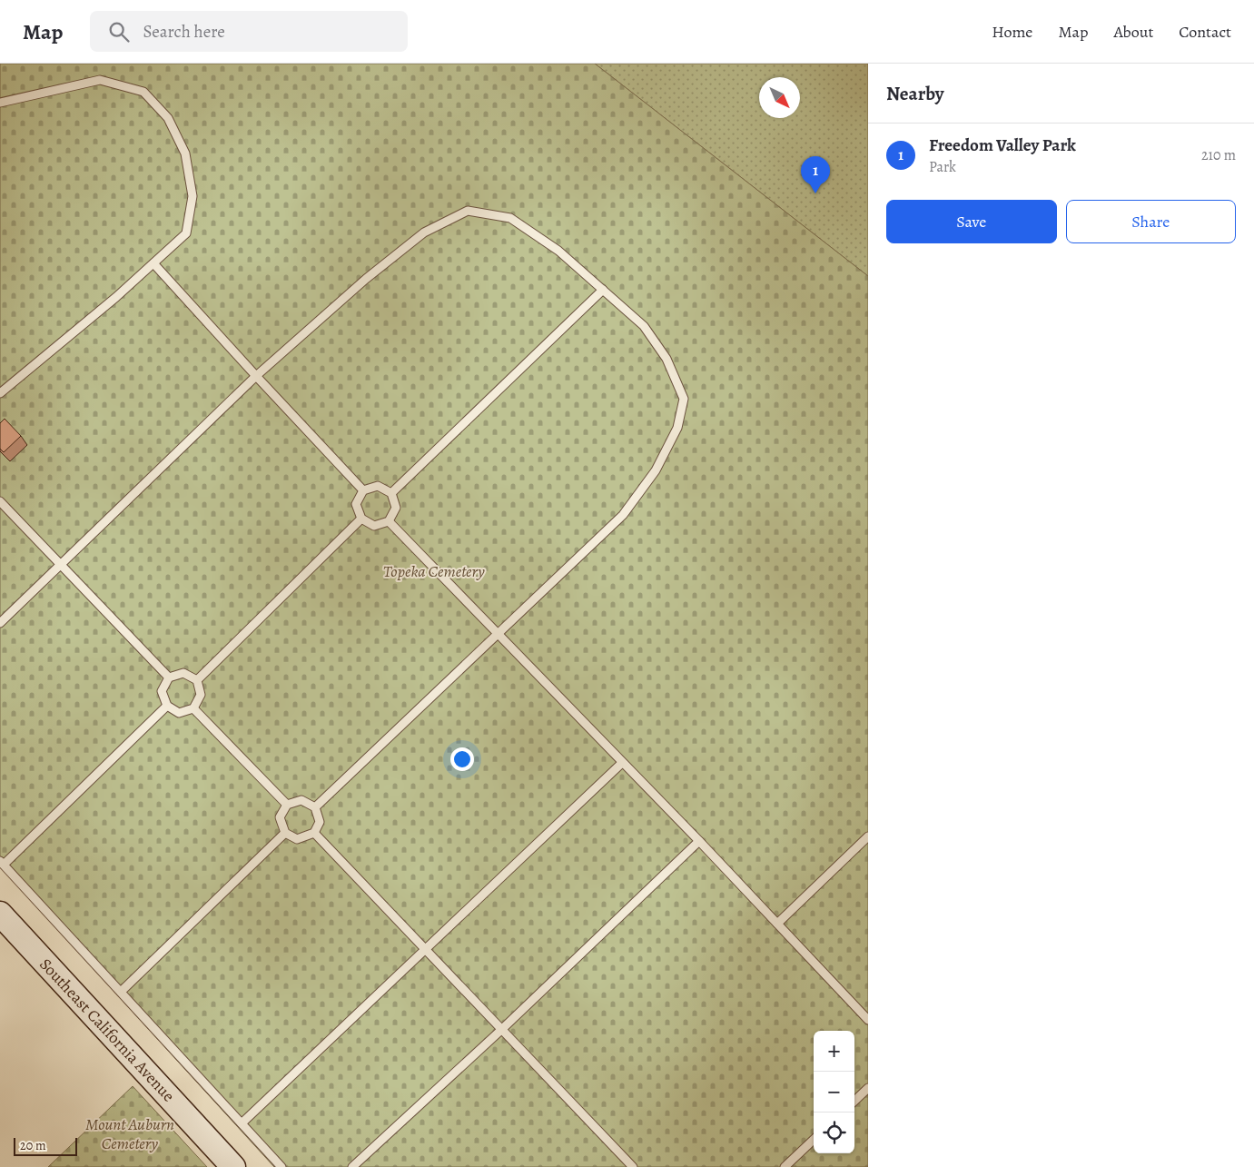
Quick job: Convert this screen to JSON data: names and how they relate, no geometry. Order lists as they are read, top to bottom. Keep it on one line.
{"streets":{"main road":["Southeast California Avenue"]},"parks":["Topeka Cemetery","Mount Auburn Cemetery"],"scale_bar":"20 m","north":"bottom right","page":{"header":"Map","search":"Search here","nav":["Home","Map","About","Contact"],"heading":"Nearby","list":[{"mark":"1","name":"Freedom Valley Park","note":"Park","value":"210 m"}],"pins":"1","buttons":["Save","Share"],"map_buttons":["+","−"],"scale":"20 m"}}
